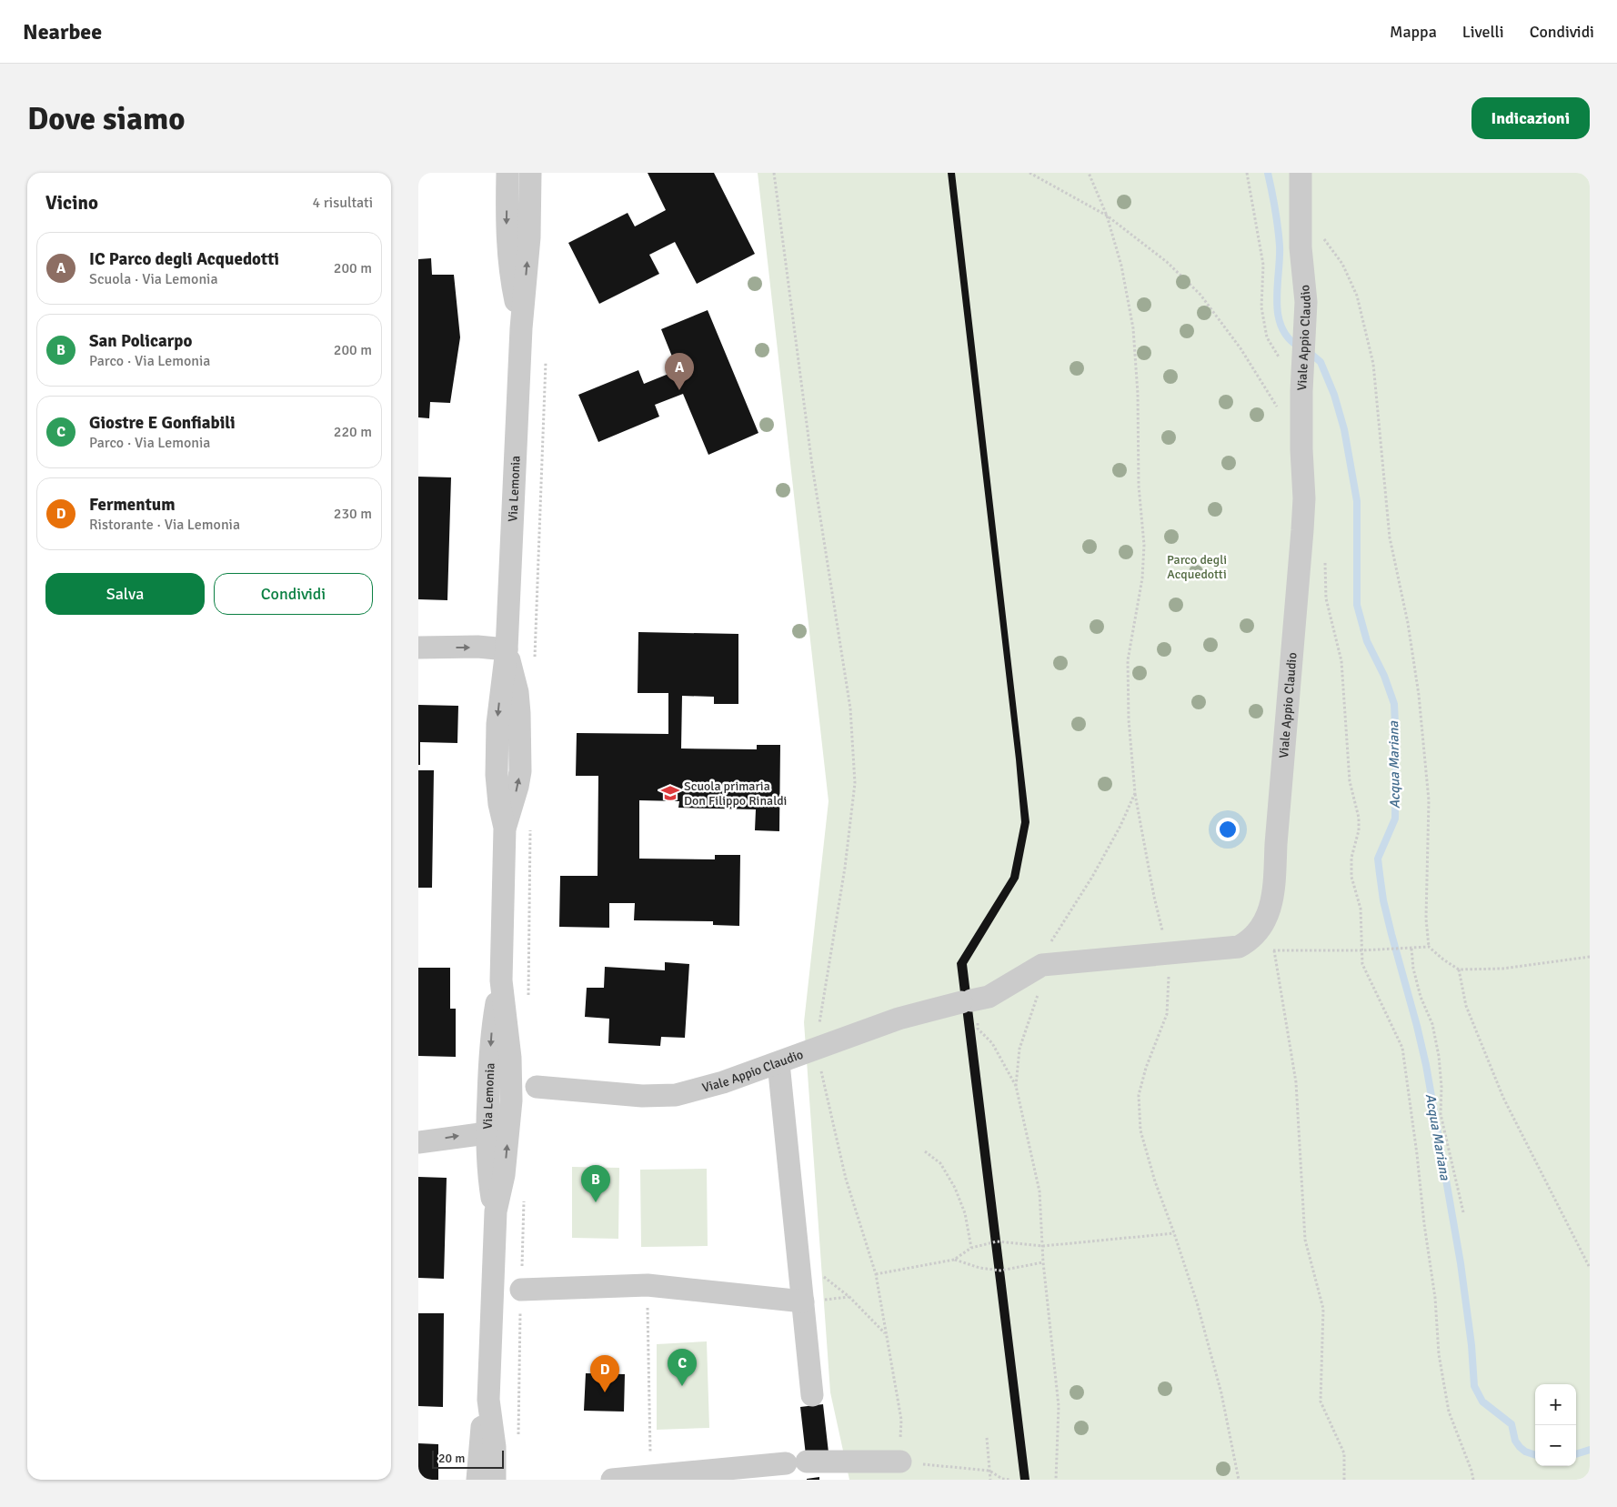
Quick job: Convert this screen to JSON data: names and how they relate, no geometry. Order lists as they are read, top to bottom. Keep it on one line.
{"streets":{"street":["Viale Appio Claudio","Via Lemonia"]},"water":["Acqua Mariana"],"parks":["Parco degli Acquedotti"],"places":{"school or university":["Scuola primaria Don Filippo Rinaldi"]},"scale_bar":"20 m","page":{"header":"Nearbee","nav":["Mappa","Livelli","Condividi"],"buttons":["Indicazioni",["Salva","Condividi"]],"title":"Dove siamo","heading":["Vicino","4 risultati"],"list":[{"mark":"A","name":"IC Parco degli Acquedotti","note":"Scuola · Via Lemonia","value":"200 m"},{"mark":"B","name":"San Policarpo","note":"Parco · Via Lemonia","value":"200 m"},{"mark":"C","name":"Giostre E Gonfiabili","note":"Parco · Via Lemonia","value":"220 m"},{"mark":"D","name":"Fermentum","note":"Ristorante · Via Lemonia","value":"230 m"}],"pins":["A","B","C","D"],"map_buttons":["+","−"],"scale":"20 m"}}
